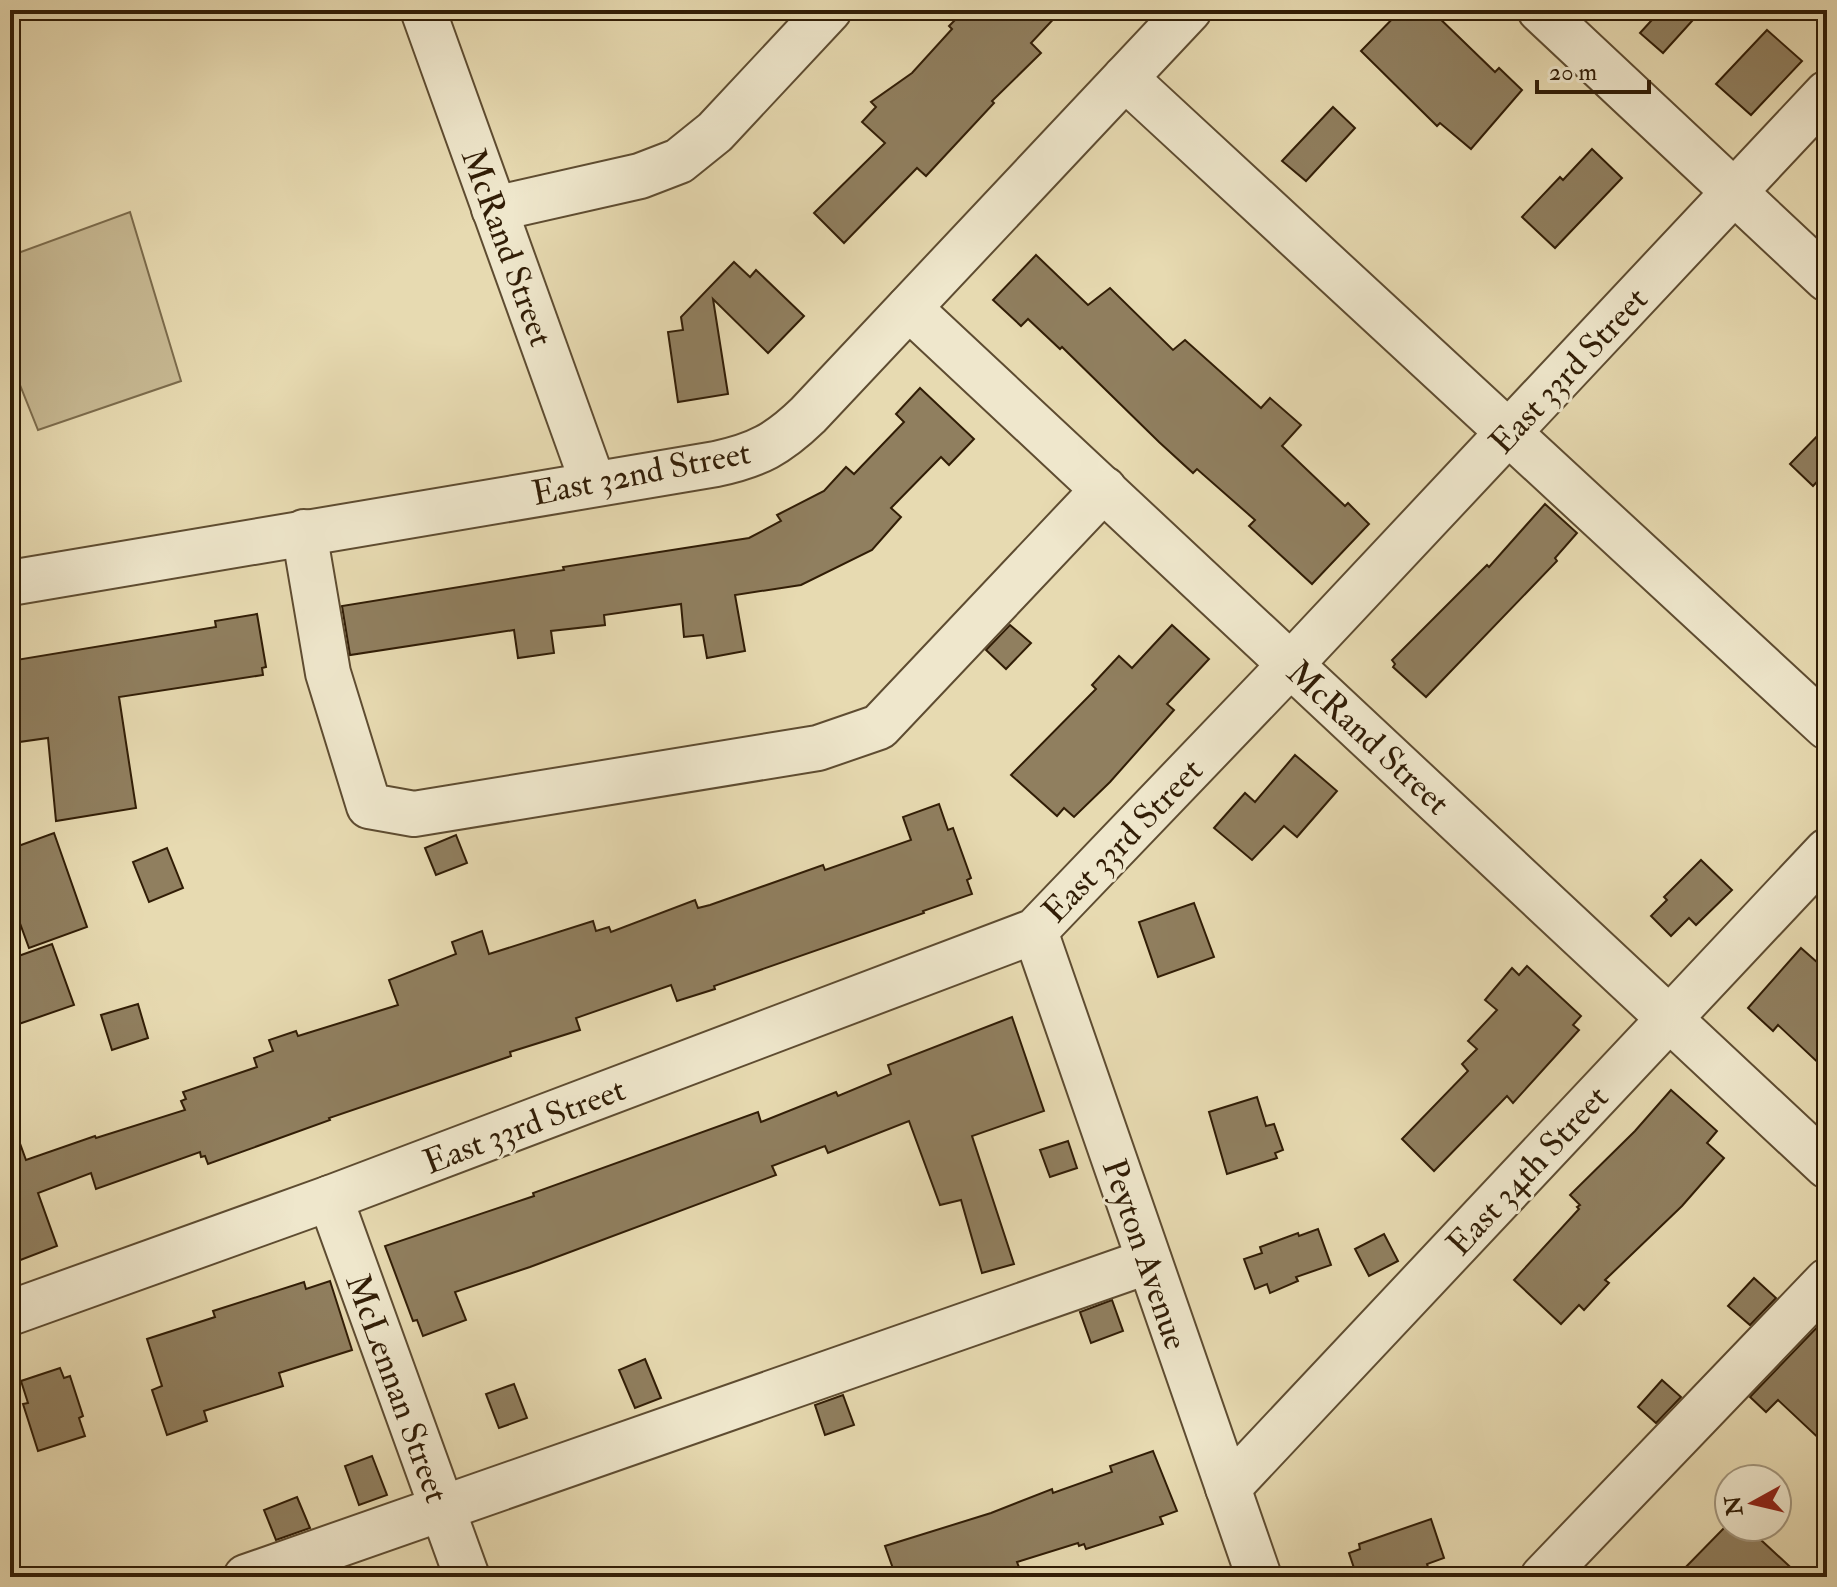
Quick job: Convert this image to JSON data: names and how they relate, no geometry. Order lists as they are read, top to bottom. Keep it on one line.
{"streets":{"street":["McRand Street","East 33rd Street","East 32nd Street","East 34th Street","Peyton Avenue","McLennan Street"]},"crossings":[["McRand Street","East 33rd Street"],["McRand Street","East 32nd Street"],["McRand Street","East 34th Street"],["East 33rd Street","Peyton Avenue"],["East 33rd Street","McLennan Street"],["East 34th Street","Peyton Avenue"]],"scale_bar":"20 m","north":"left"}
